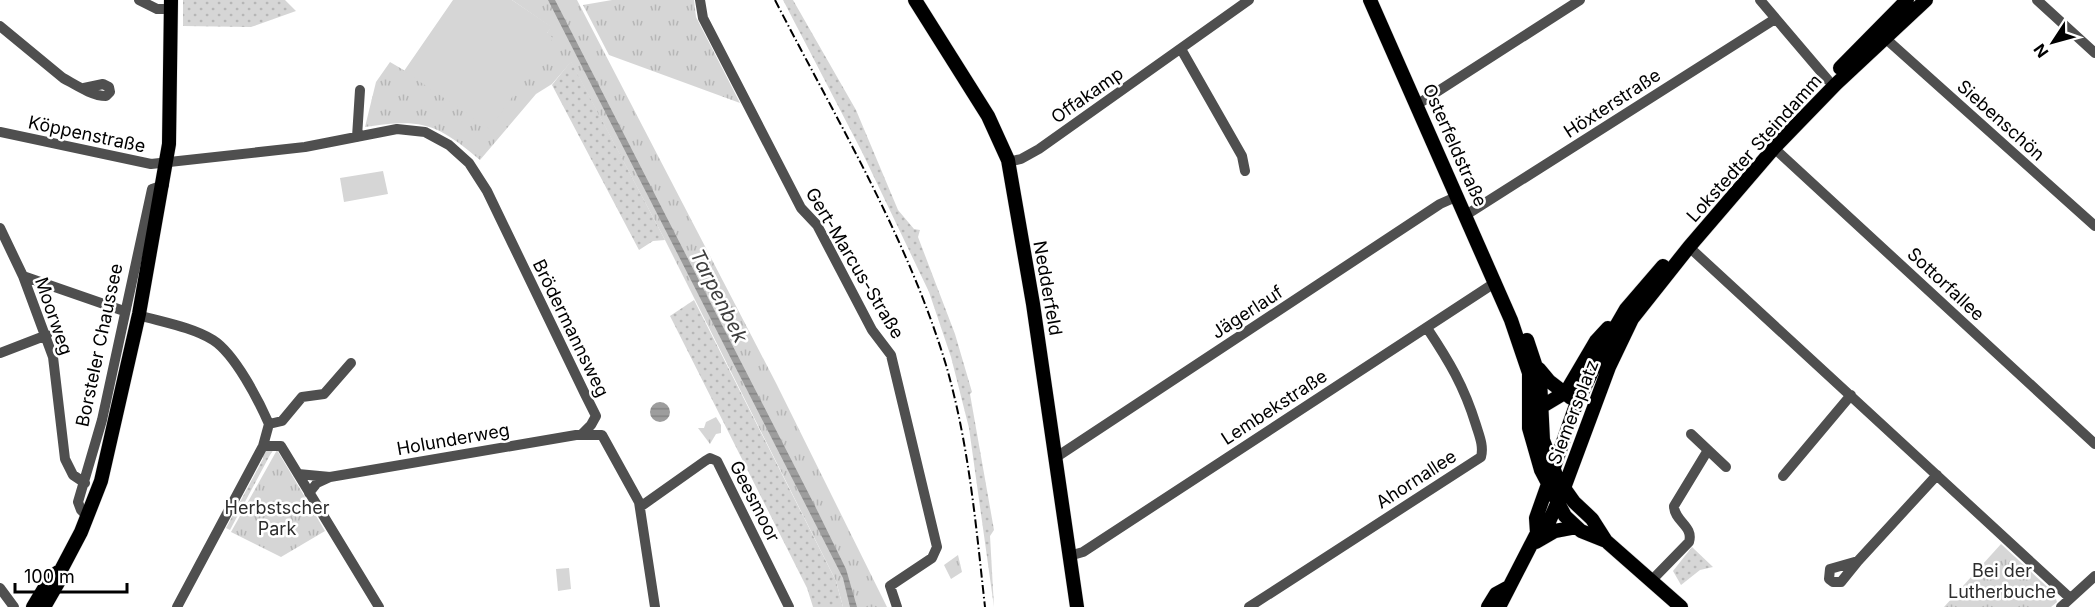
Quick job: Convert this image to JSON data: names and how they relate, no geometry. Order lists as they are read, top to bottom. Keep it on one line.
{"streets":{"main road":["Osterfeldstraße","Lokstedter Steindamm","Nedderfeld","Borsteler Chaussee","Siemersplatz"],"street":["Offakamp","Höxterstraße","Siebenschön","Köppenstraße","Gert-Marcus-Straße","Sottorfallee","Jägerlauf","Moorweg","Brödermannsweg","Lembekstraße","Holunderweg","Ahornallee","Geesmoor"]},"crossings":[["Offakamp","Nedderfeld"],["Höxterstraße","Osterfeldstraße"],["Siebenschön","Lokstedter Steindamm"],["Köppenstraße","Brödermannsweg"],["Köppenstraße","Borsteler Chaussee"],["Osterfeldstraße","Jägerlauf"],["Osterfeldstraße","Lembekstraße"],["Osterfeldstraße","Siemersplatz"],["Lokstedter Steindamm","Sottorfallee"],["Lokstedter Steindamm","Siemersplatz"],["Nedderfeld","Jägerlauf"],["Nedderfeld","Lembekstraße"],["Moorweg","Borsteler Chaussee"],["Brödermannsweg","Borsteler Chaussee"],["Brödermannsweg","Holunderweg"],["Lembekstraße","Ahornallee"]],"water":["Tarpenbek"],"parks":["Herbstscher Park","Bei der Lutherbuche"],"scale_bar":"100 m","north":"bottom left"}
